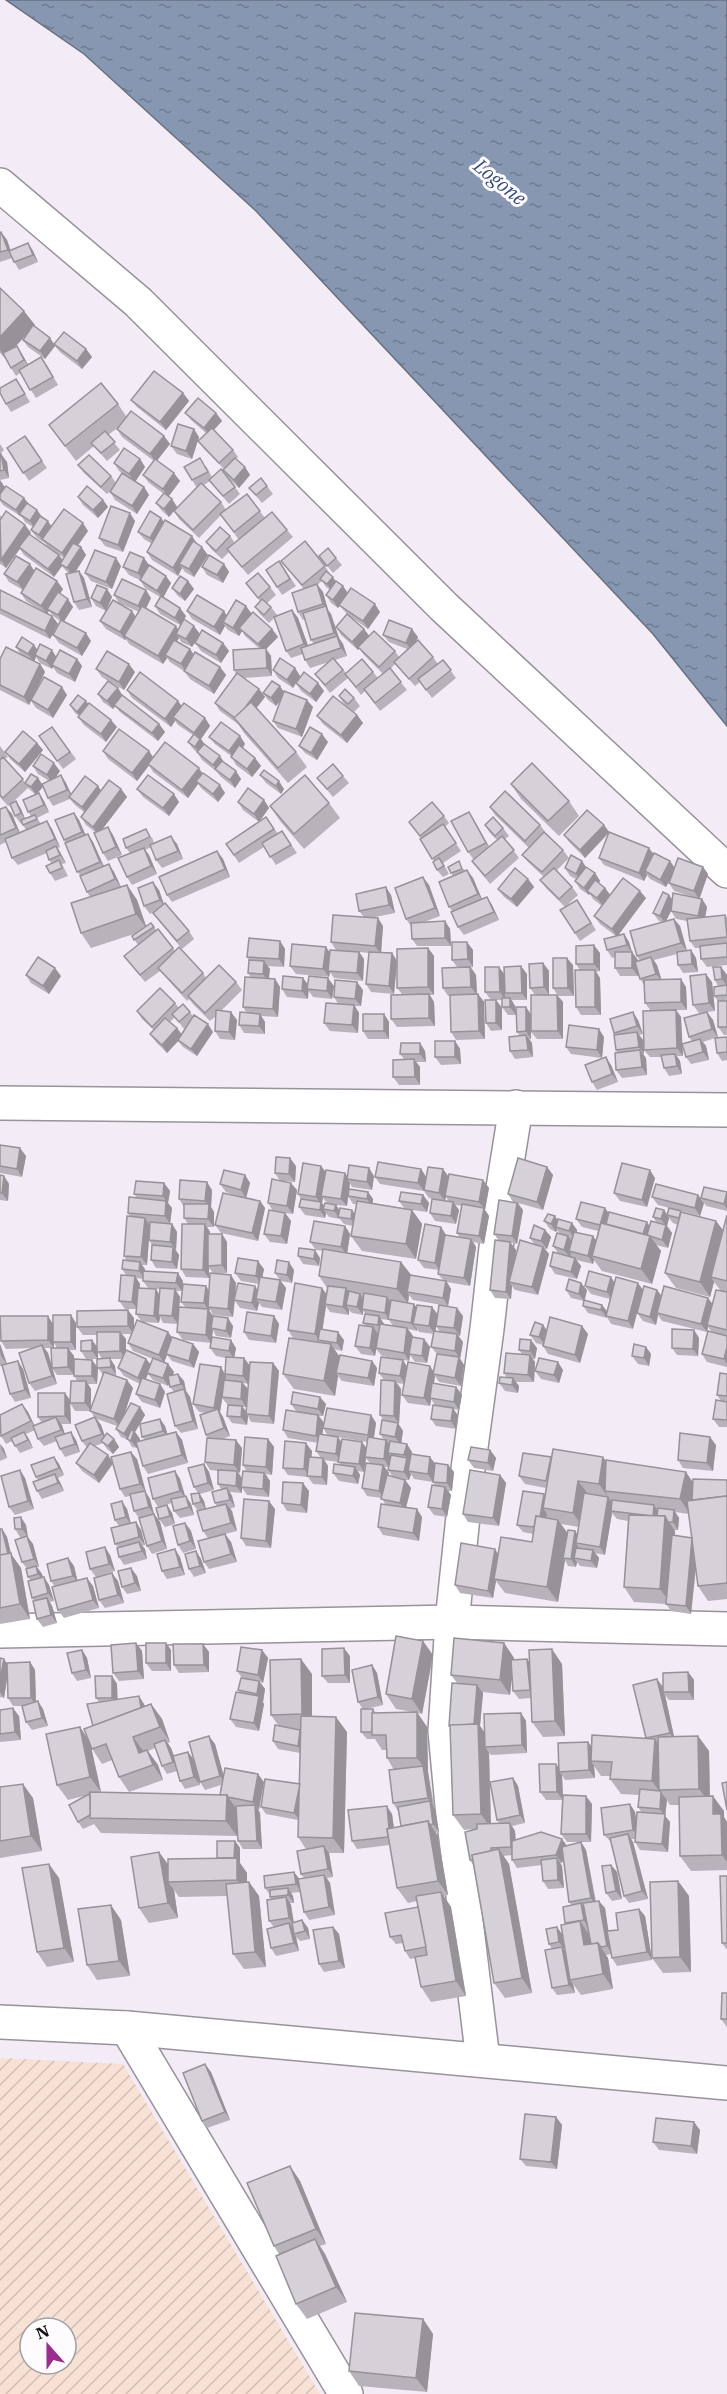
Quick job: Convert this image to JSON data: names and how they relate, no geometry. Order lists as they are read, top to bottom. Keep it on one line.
{"water":["Logone"],"north":"top"}
